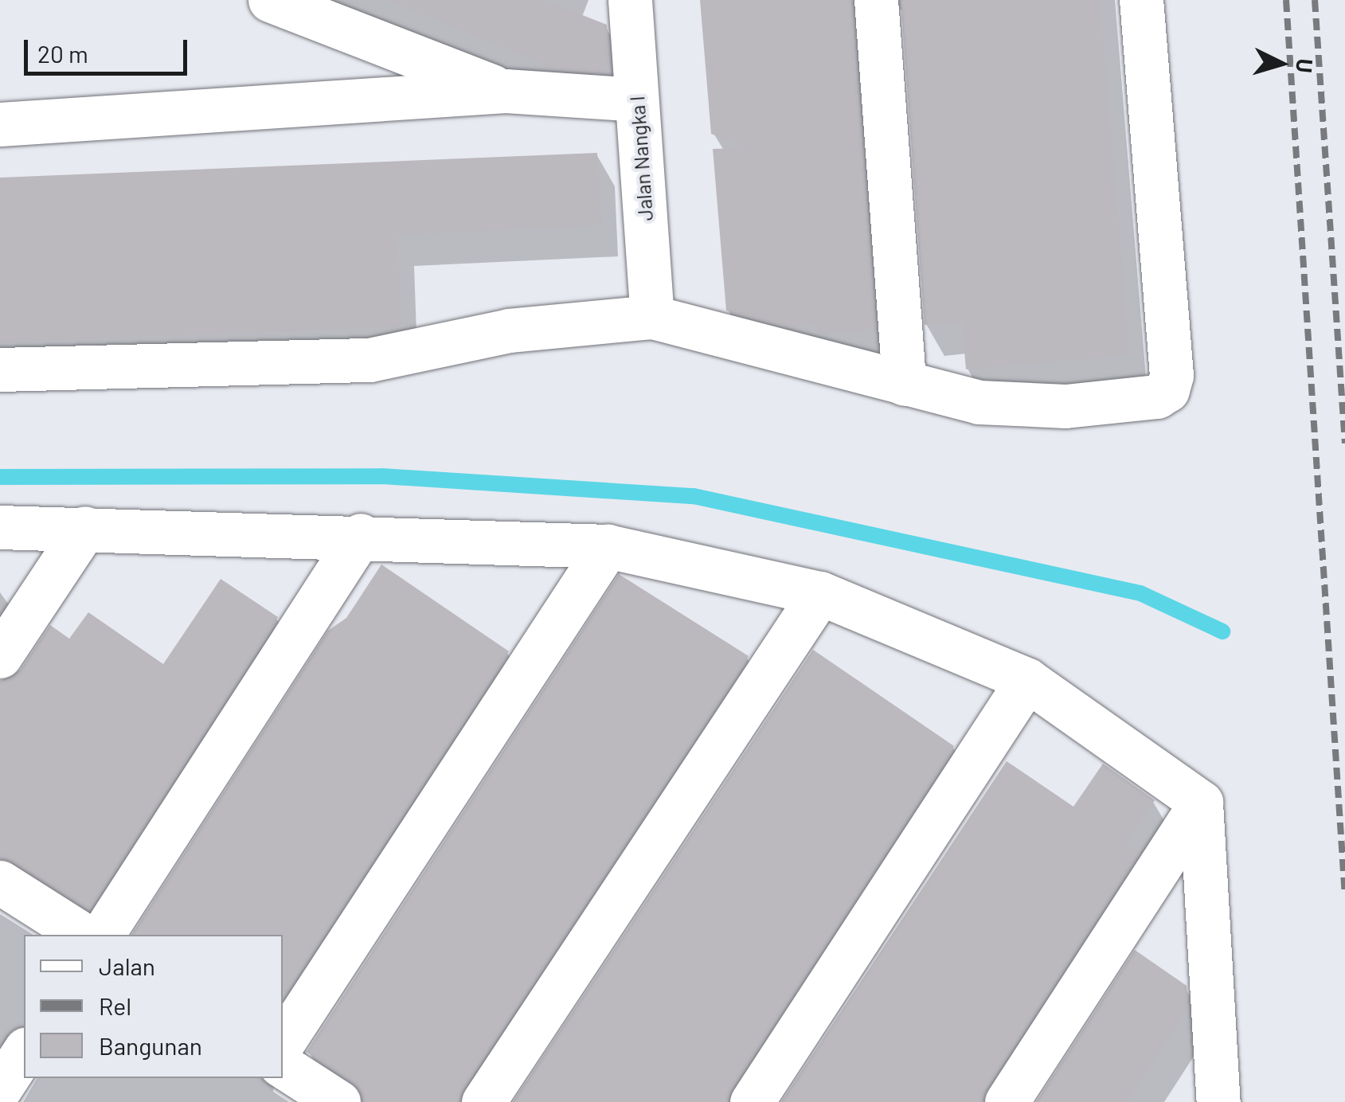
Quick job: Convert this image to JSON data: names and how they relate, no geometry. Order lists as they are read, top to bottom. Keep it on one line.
{"streets":{"street":["Jalan Nangka I"]},"legend":["Jalan","Rel","Bangunan"],"scale_bar":"20 m","north":"right"}
